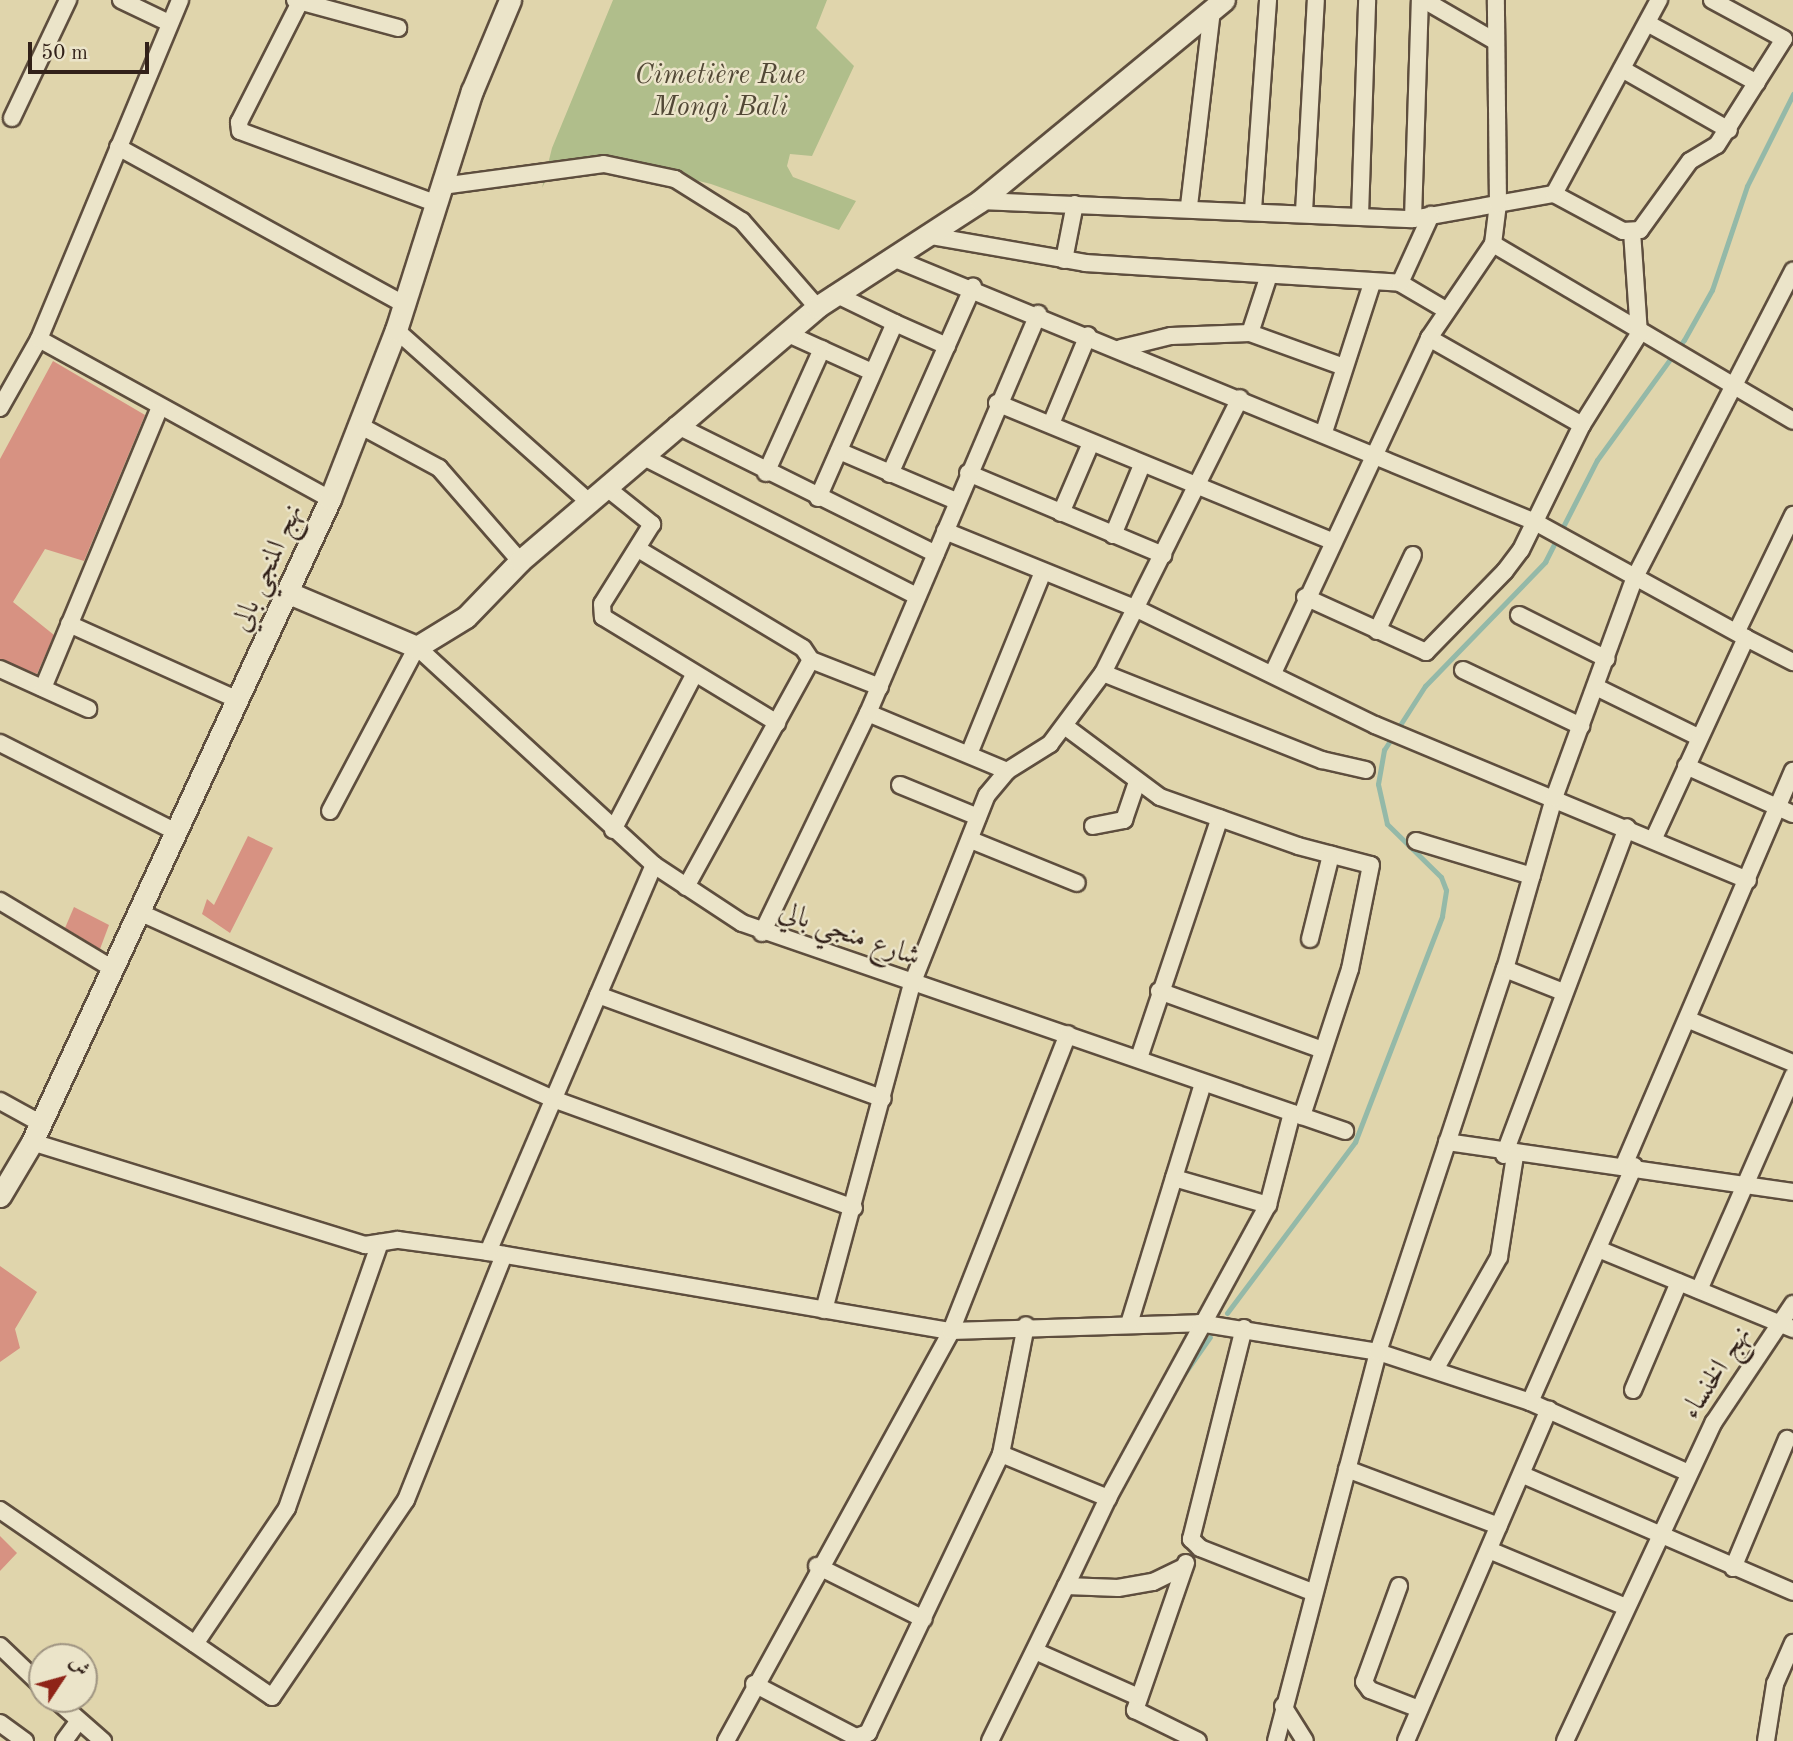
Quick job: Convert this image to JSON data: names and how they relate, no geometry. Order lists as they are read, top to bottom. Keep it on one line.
{"streets":{"street":["نهج المنجي بالي","شارع منجي بالي","نهج الخنساء"]},"parks":["Cimetière Rue Mongi Bali"],"scale_bar":"50 m","north":"top right"}
